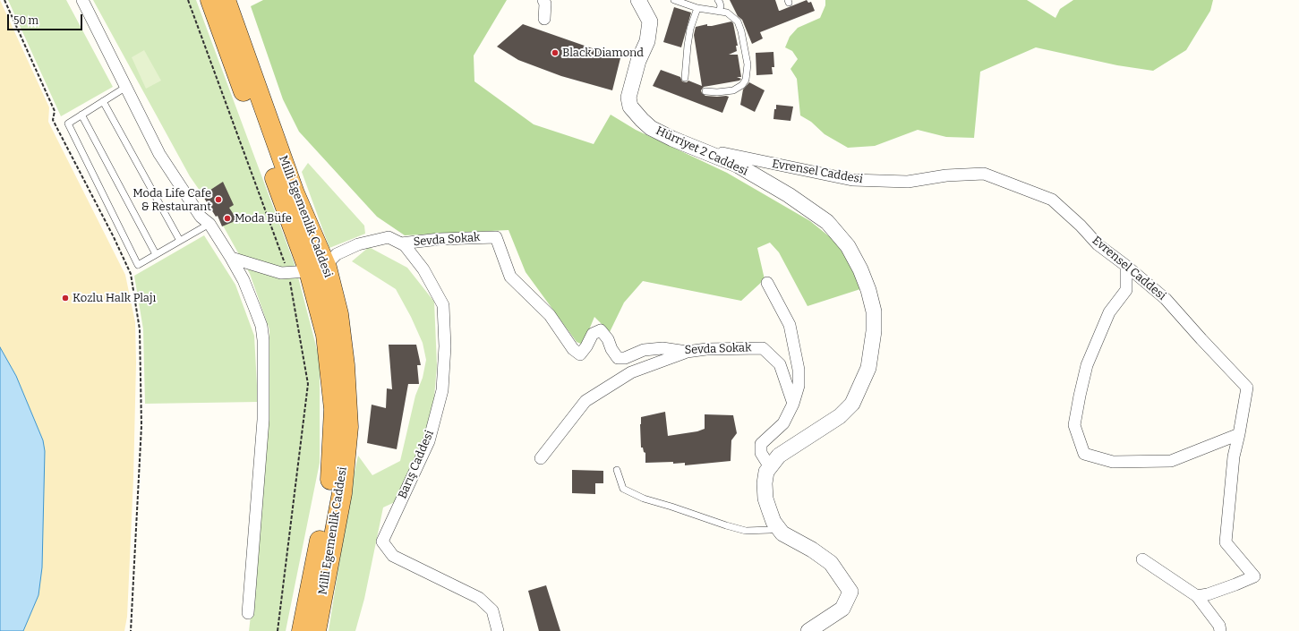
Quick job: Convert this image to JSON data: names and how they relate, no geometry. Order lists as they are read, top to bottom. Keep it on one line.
{"streets":{"highway":["Milli Egemenlik Caddesi"],"street":["Hürriyet 2 Caddesi","Evrensel Caddesi","Sevda Sokak","Barış Caddesi"]},"crossings":[["Hürriyet 2 Caddesi","Evrensel Caddesi"],["Milli Egemenlik Caddesi","Barış Caddesi"],["Sevda Sokak","Barış Caddesi"]],"places":["Black Diamond","Moda Life Cafe & Restaurant","Moda Büfe","Kozlu Halk Plajı"],"scale_bar":"50 m"}
